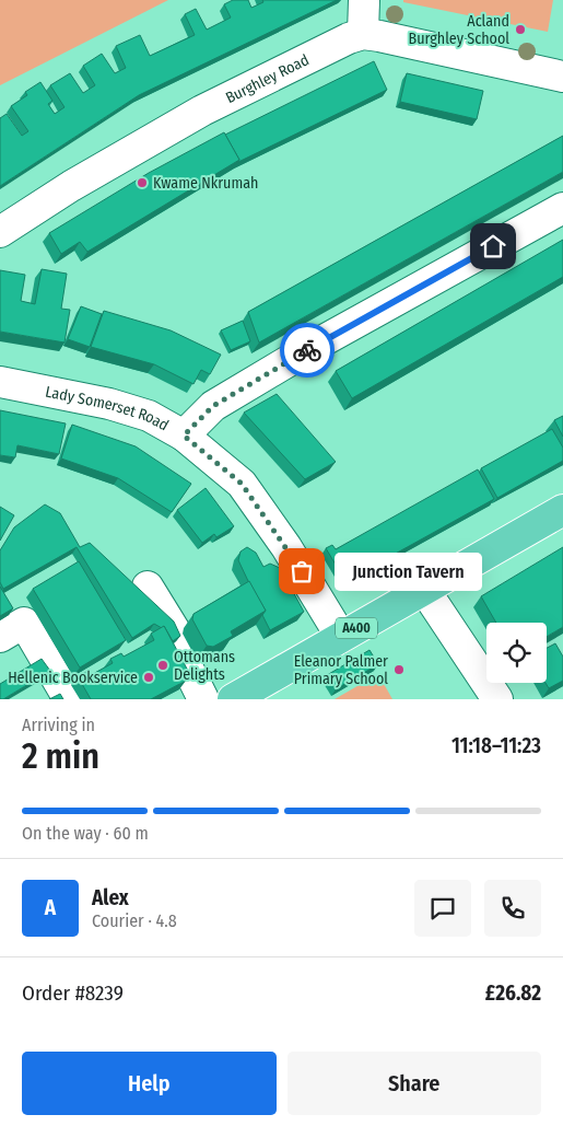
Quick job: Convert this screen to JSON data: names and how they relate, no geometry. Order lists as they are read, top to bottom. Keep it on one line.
{"streets":{"main road":["A400"],"street":["Burghley Road","Lady Somerset Road"]},"crossings":[["Lady Somerset Road","A400"]],"places":["Acland Burghley School","Kwame Nkrumah","Junction Tavern","Ottomans Delights","Eleanor Palmer Primary School","Hellenic Bookservice"],"page":{"bubble":"Junction Tavern","heading":["2 min","Arriving in","11:18–11:23"],"panel":["Alex","Courier · 4.8","Order #8239","£26.82"],"bar":"On the way · 60 m","round":"A","buttons":["Help","Share"]}}
